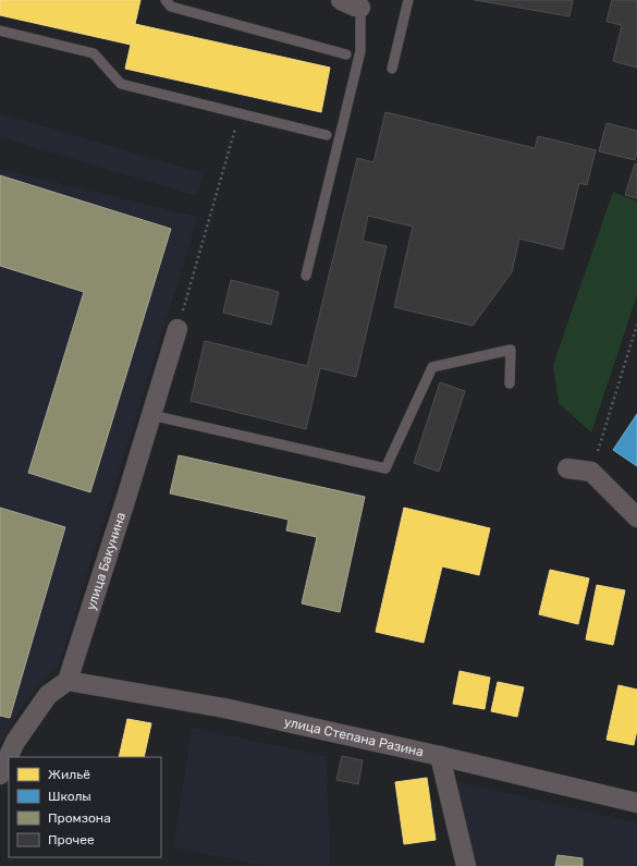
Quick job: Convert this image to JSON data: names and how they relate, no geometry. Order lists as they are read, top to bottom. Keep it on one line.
{"streets":{"street":["улица Бакунина","улица Степана Разина"]},"crossings":[["улица Бакунина","улица Степана Разина"]],"legend":["Жильё","Школы","Промзона","Прочее"]}
